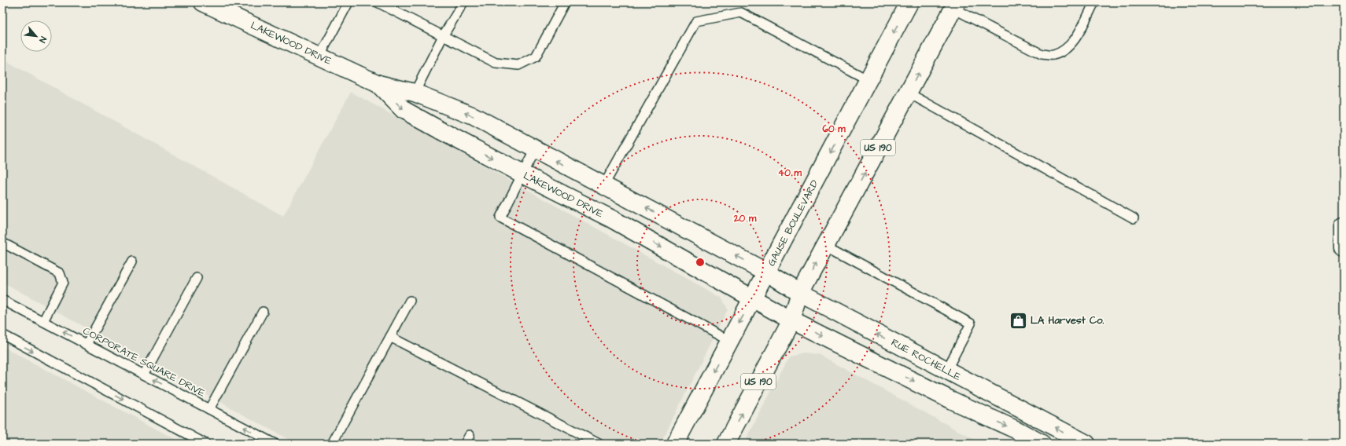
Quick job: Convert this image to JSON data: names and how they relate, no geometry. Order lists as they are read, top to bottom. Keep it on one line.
{"streets":{"street":["LAKEWOOD DRIVE","US 190","GAUSE BOULEVARD","RUE ROCHELLE"],"lane":["CORPORATE SQUARE DRIVE"]},"crossings":[["LAKEWOOD DRIVE","GAUSE BOULEVARD"],["LAKEWOOD DRIVE","RUE ROCHELLE"],["US 190","RUE ROCHELLE"],["GAUSE BOULEVARD","RUE ROCHELLE"]],"places":{"shop":["LA Harvest Co."]},"north":"bottom right","rings":["60 m","40 m","20 m"]}
